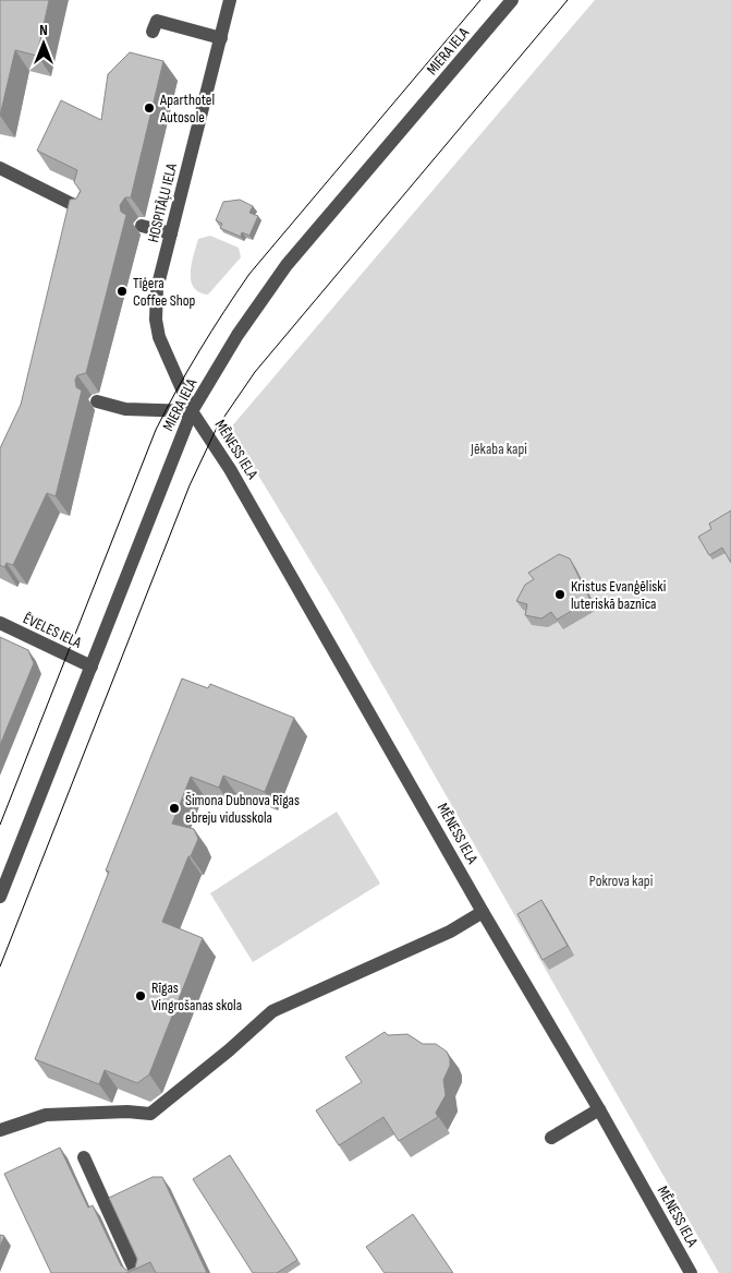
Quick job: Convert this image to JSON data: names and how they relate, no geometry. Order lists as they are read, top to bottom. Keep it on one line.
{"streets":{"street":["MIERA IELA","HOSPITĀĻU IELA","MĒNESS IELA","ĒVELES IELA"]},"crossings":[["MIERA IELA","HOSPITĀĻU IELA"],["MIERA IELA","MĒNESS IELA"],["MIERA IELA","ĒVELES IELA"],["HOSPITĀĻU IELA","MĒNESS IELA"]],"parks":["Jēkaba kapi","Pokrova kapi"],"places":["Aparthotel Autosole","Tīģera Coffee Shop","Kristus Evanģēliski luteriskā baznīca","Šimona Dubnova Rīgas ebreju vidusskola","Rīgas Vingrošanas skola"],"north":"top"}
